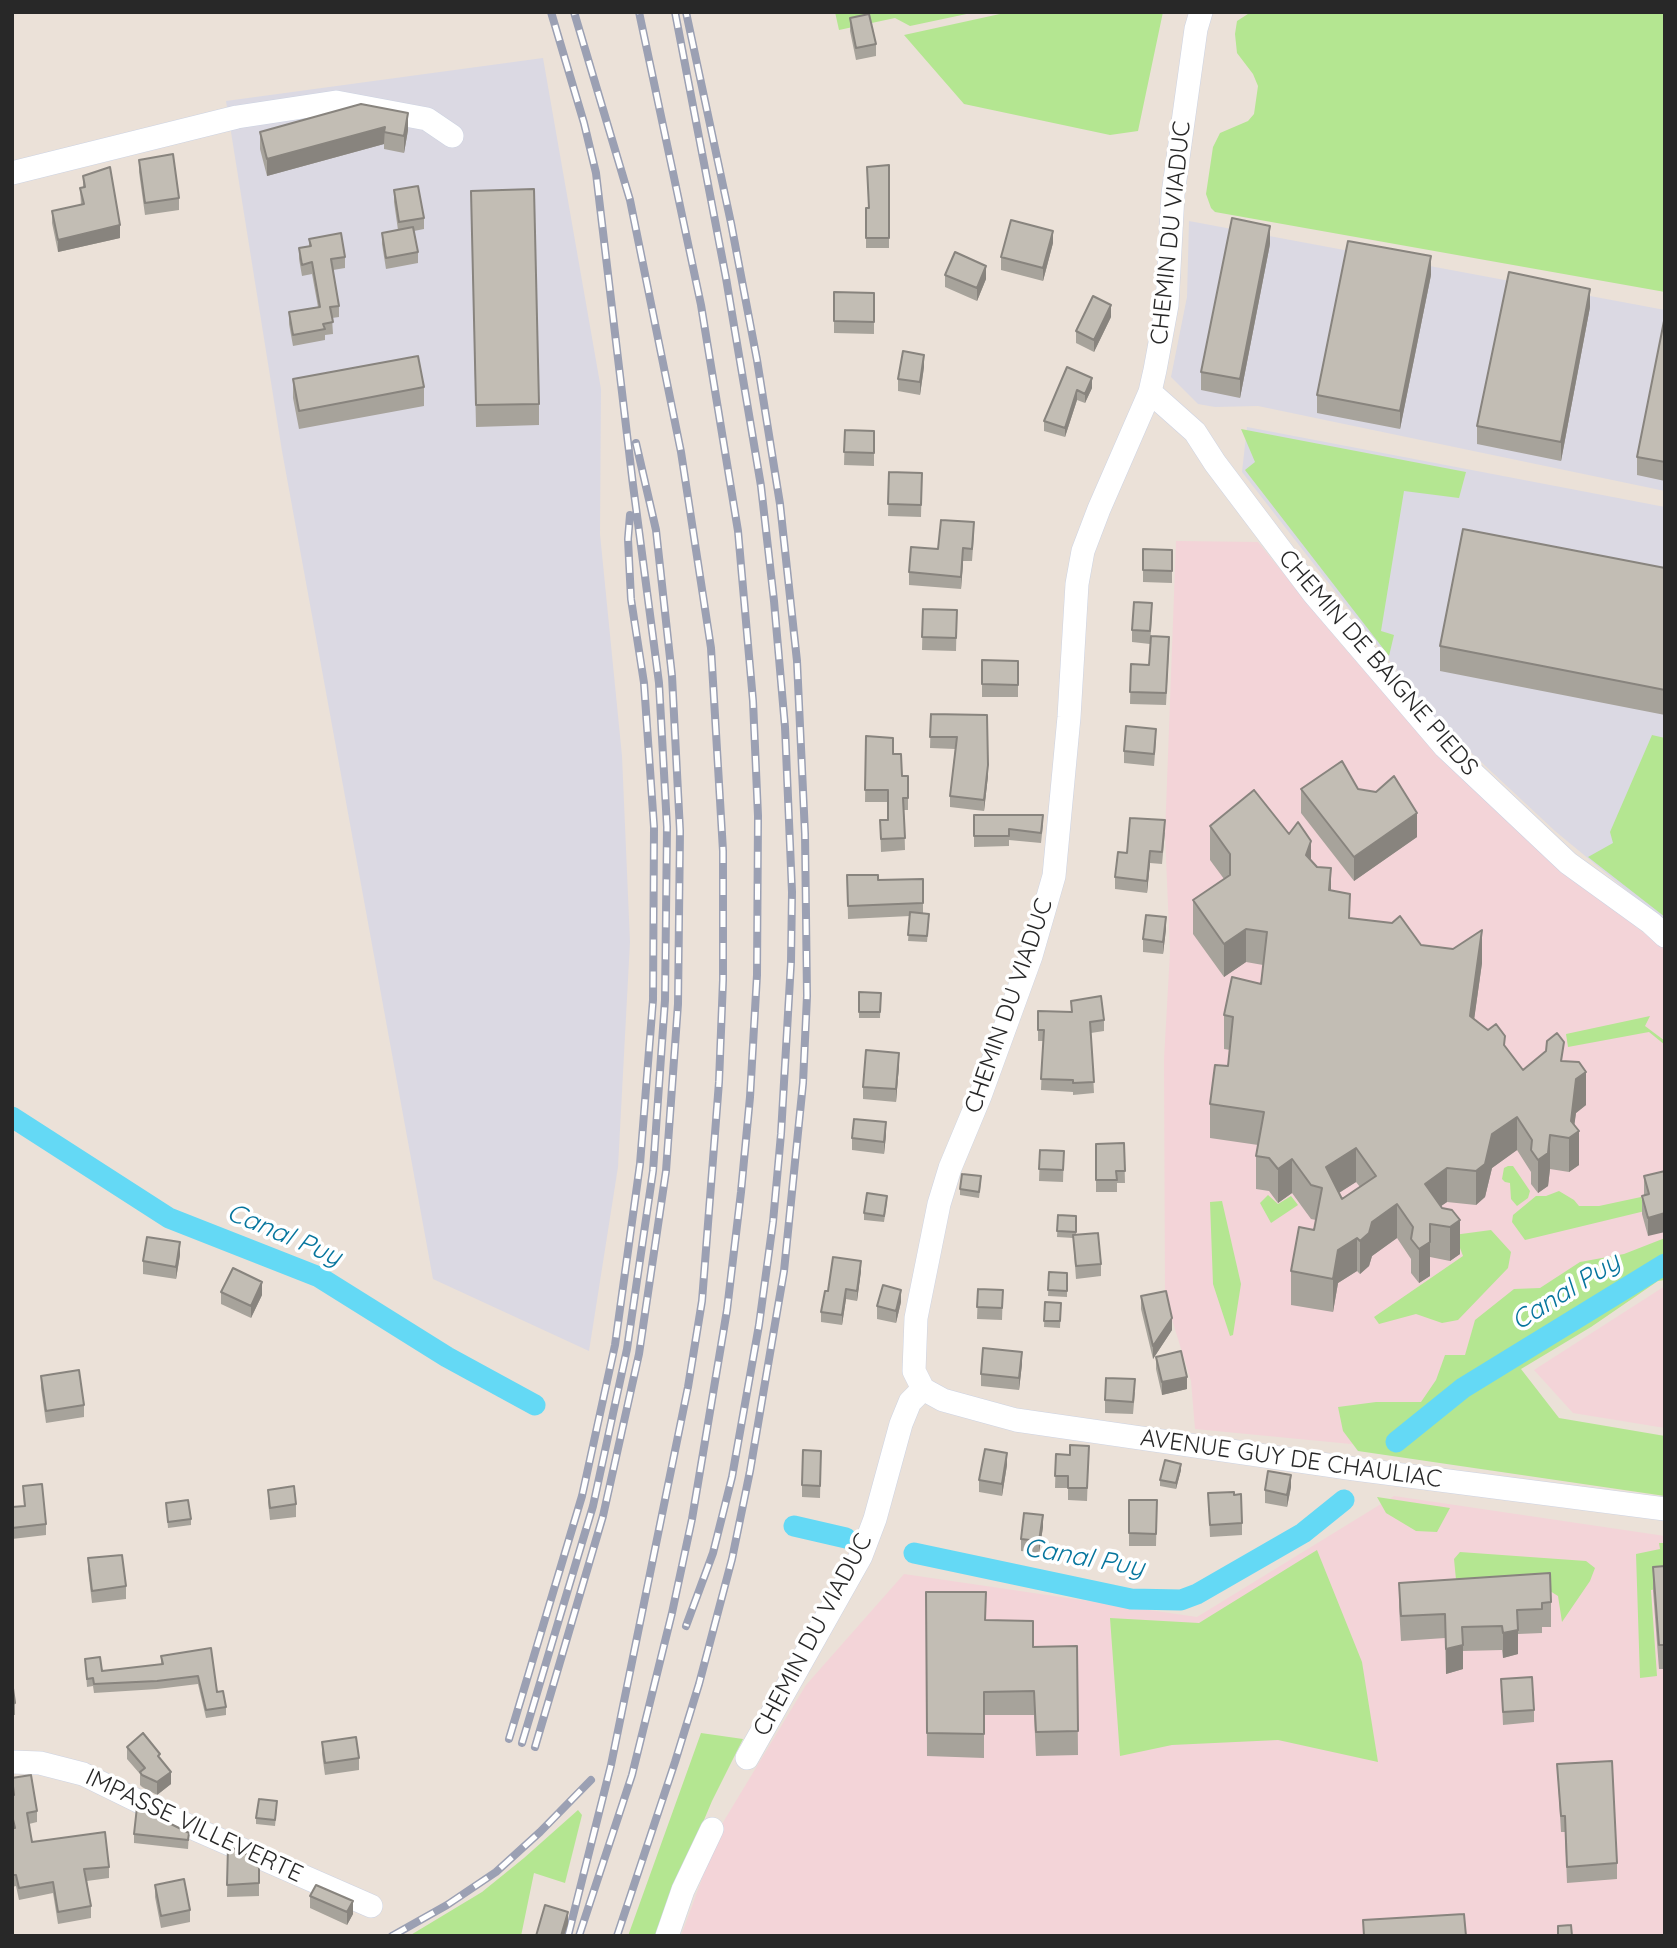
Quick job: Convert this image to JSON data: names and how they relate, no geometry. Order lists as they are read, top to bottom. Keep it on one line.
{"streets":{"street":["CHEMIN DU VIADUC","CHEMIN DE BAIGNE PIEDS","AVENUE GUY DE CHAULIAC","IMPASSE VILLEVERTE"]},"crossings":[["CHEMIN DU VIADUC","CHEMIN DE BAIGNE PIEDS"],["CHEMIN DU VIADUC","AVENUE GUY DE CHAULIAC"]],"water":["Canal Puy"]}
